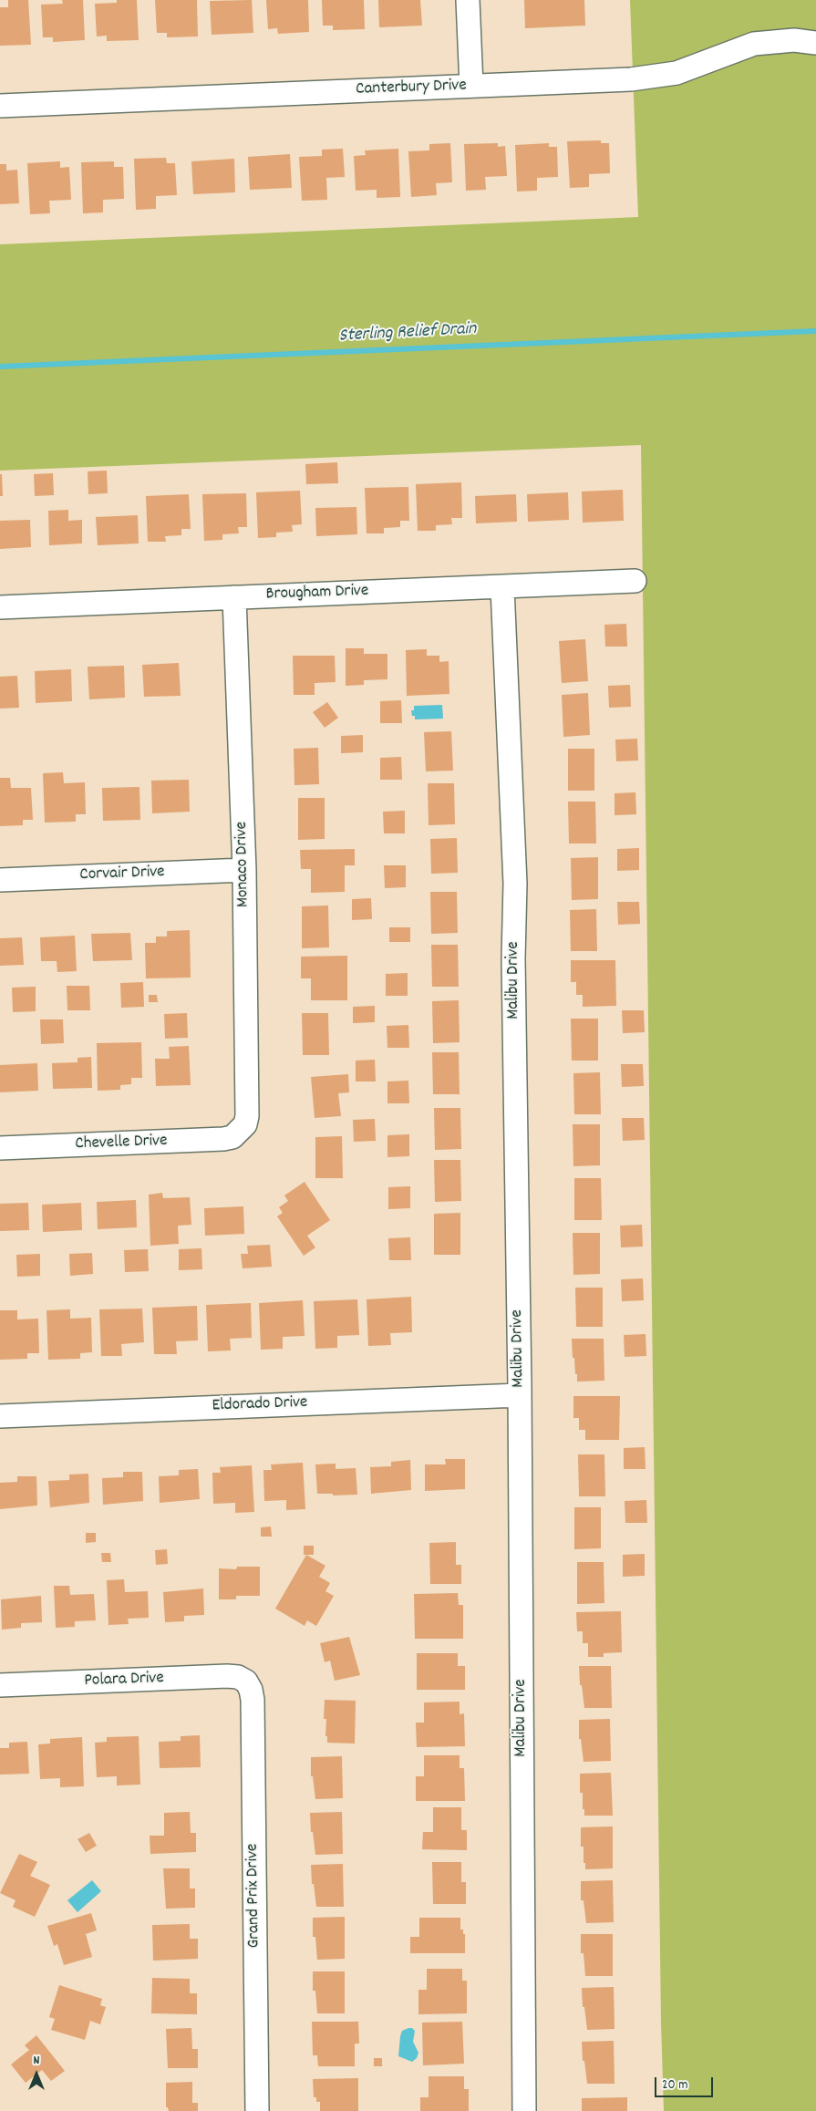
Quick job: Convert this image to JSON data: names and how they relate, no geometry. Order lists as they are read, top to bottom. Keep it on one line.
{"streets":{"street":["Canterbury Drive","Brougham Drive","Monaco Drive","Corvair Drive","Malibu Drive","Chevelle Drive","Eldorado Drive","Polara Drive","Grand Prix Drive"]},"crossings":[["Brougham Drive","Monaco Drive"],["Brougham Drive","Malibu Drive"],["Monaco Drive","Corvair Drive"],["Monaco Drive","Chevelle Drive"],["Malibu Drive","Eldorado Drive"],["Polara Drive","Grand Prix Drive"]],"water":["Sterling Relief Drain"],"scale_bar":"20 m","north":"top"}
